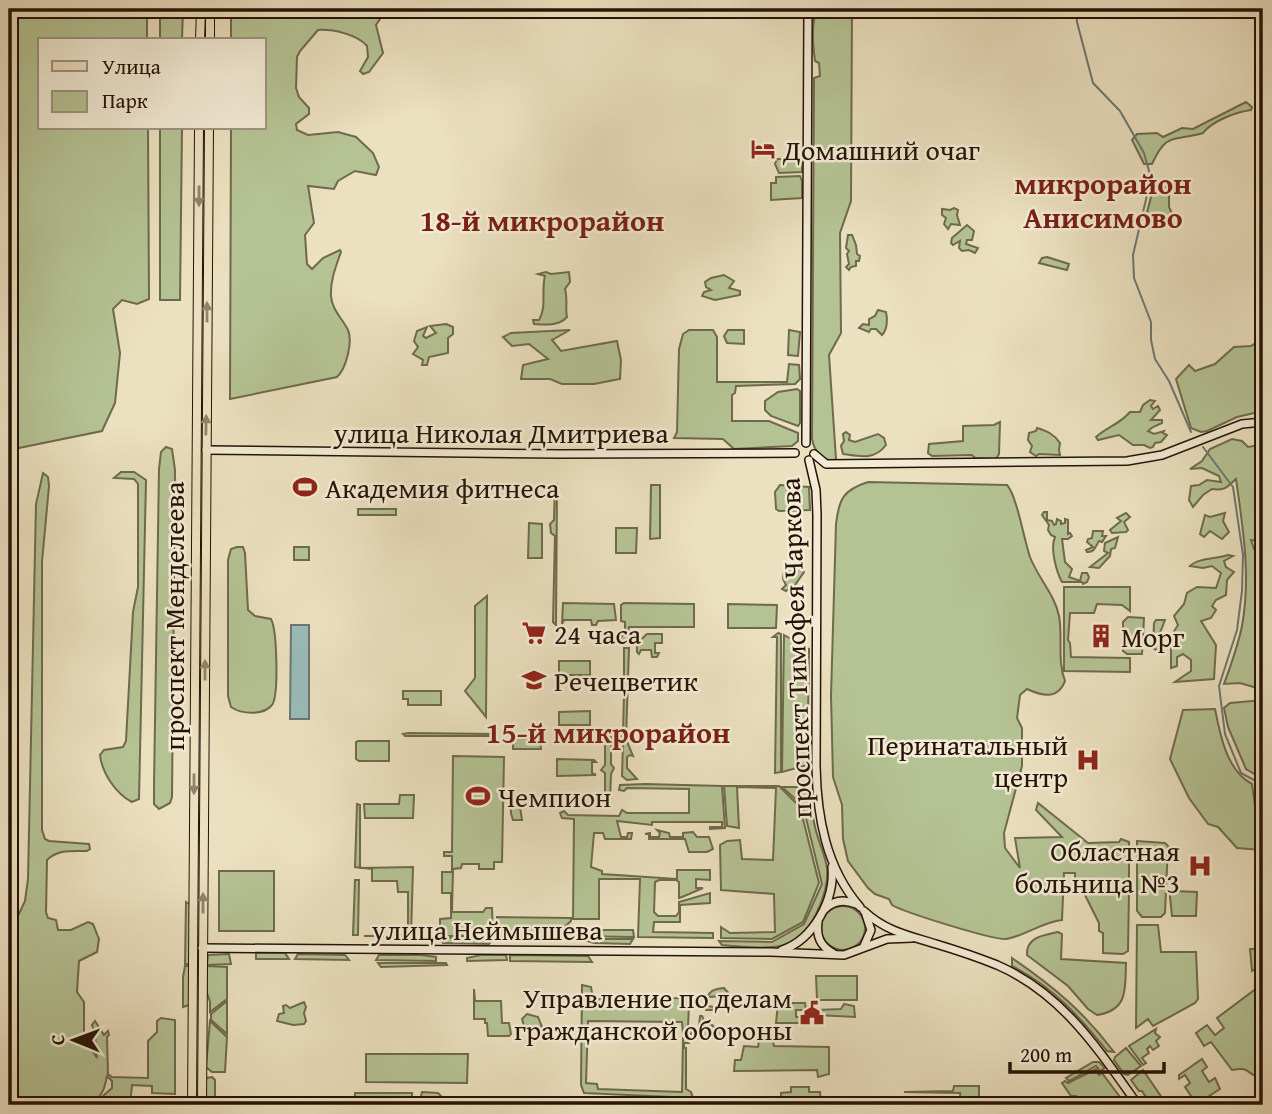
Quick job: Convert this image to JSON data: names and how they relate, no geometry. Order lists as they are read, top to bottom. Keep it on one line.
{"streets":{"main road":["улица Николая Дмитриева","проспект Менделеева","проспект Тимофея Чаркова","улица Неймышева"]},"crossings":[["улица Николая Дмитриева","проспект Менделеева"],["улица Николая Дмитриева","проспект Тимофея Чаркова"],["проспект Менделеева","улица Неймышева"],["проспект Тимофея Чаркова","улица Неймышева"]],"districts":["микрорайон Анисимово","18-й микрорайон","15-й микрорайон"],"places":{"hotel":["Домашний очаг"],"sports":["Академия фитнеса","Чемпион"],"supermarket":["24 часа"],"building":["Морг"],"school or university":["Речецветик"],"hospital":["Перинатальный центр","Областная больница №3"],"public building":["Управление по делам гражданской обороны"]},"legend":["Улица","Парк"],"scale_bar":"200 m","north":"left"}
